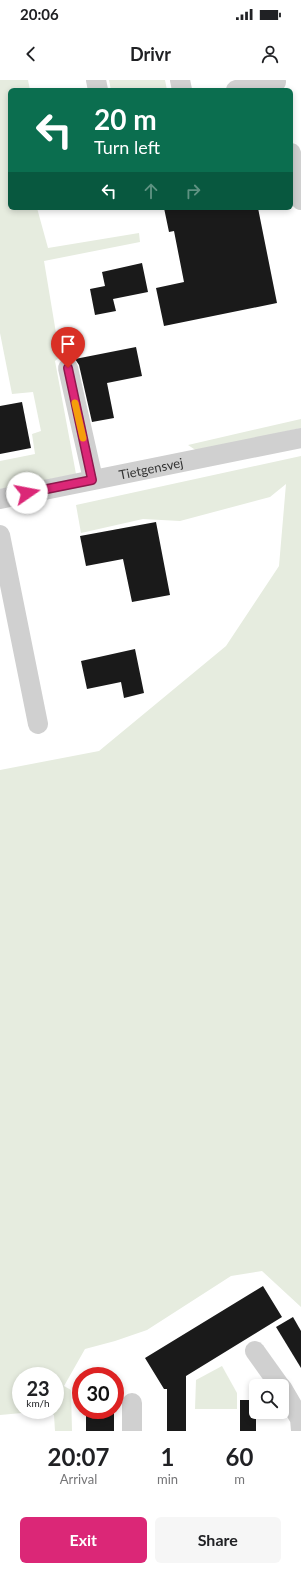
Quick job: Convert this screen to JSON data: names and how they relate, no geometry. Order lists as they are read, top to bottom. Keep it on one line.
{"streets":{"street":["Tietgensvej"]},"page":{"status":"20:06","header":"Drivr","turn":["20 m","Turn left"],"speed":"23 km/h","limit":"30","eta":["20:07","Arrival","1","min","60","m"],"buttons":["Exit","Share"]}}
